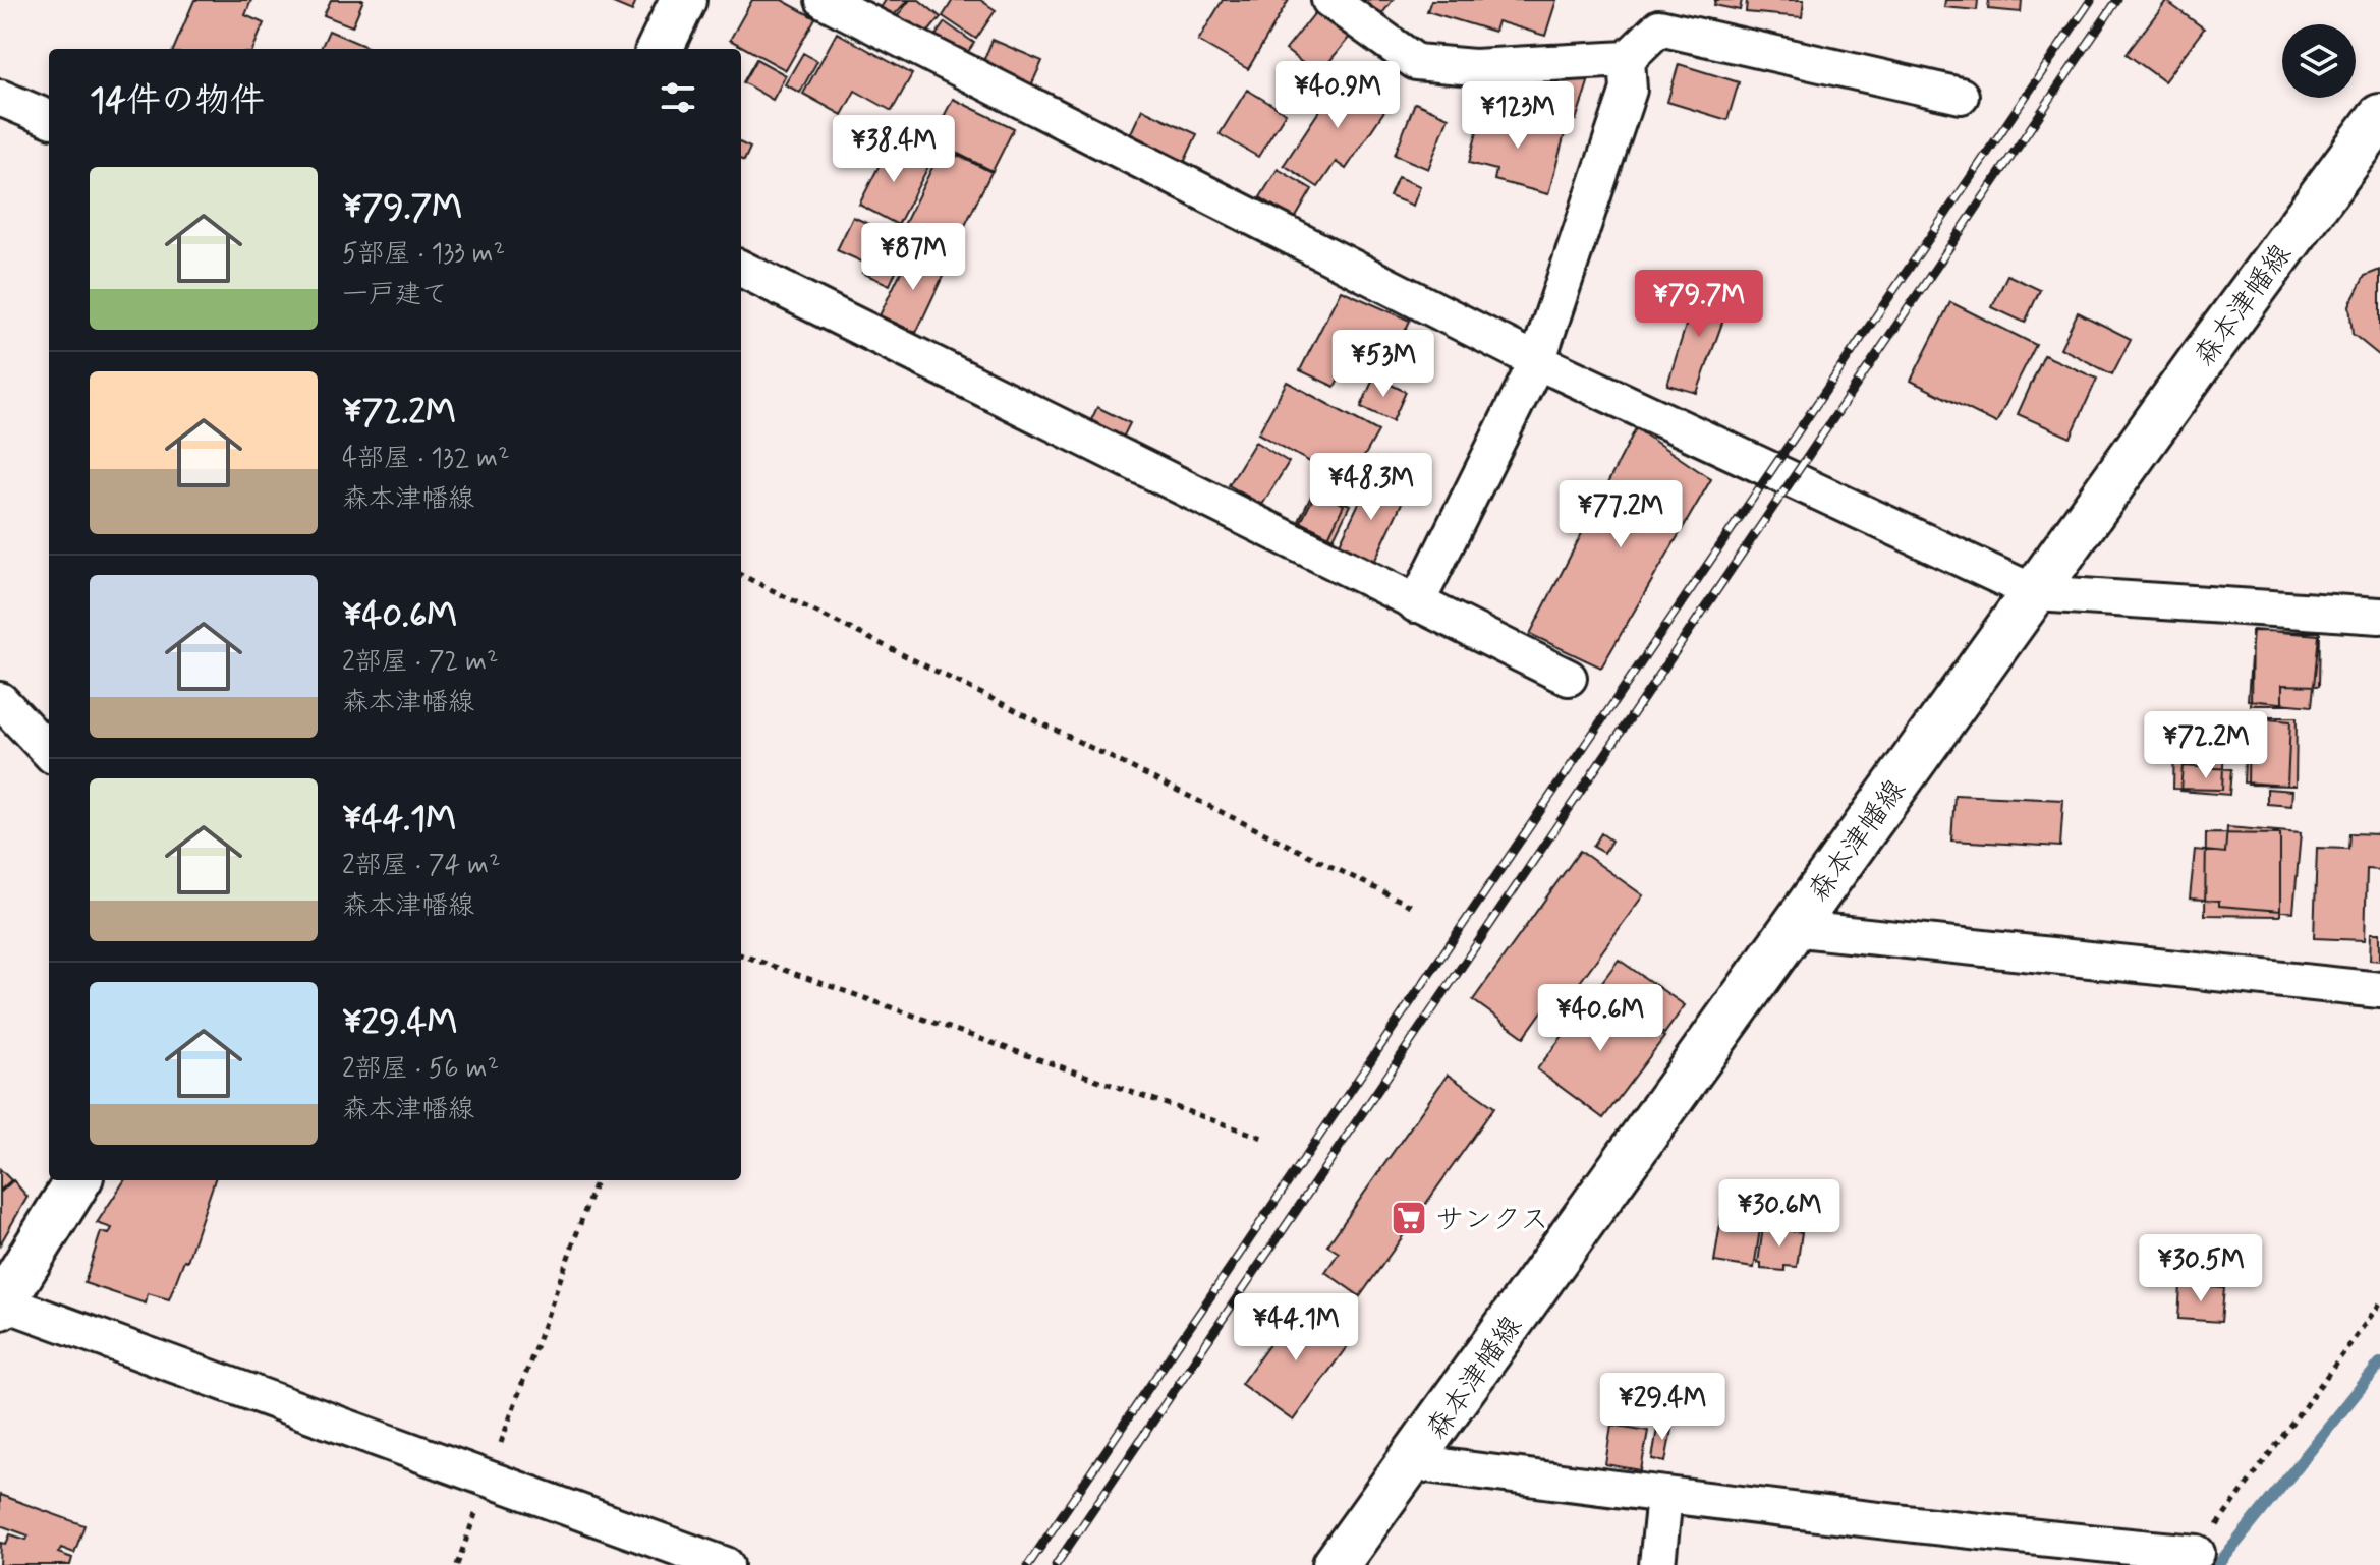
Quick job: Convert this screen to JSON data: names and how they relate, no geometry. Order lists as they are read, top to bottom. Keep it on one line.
{"streets":{"main road":["森本津幡線"]},"places":{"supermarket":["サンクス"]},"page":{"heading":"14件の物件","price":["¥40.9M","¥123M","¥38.4M","¥87M","¥79.7M","¥53M","¥48.3M","¥77.2M","¥72.2M","¥40.6M","¥30.6M","¥30.5M","¥44.1M","¥29.4M"],"list":[{"name":"¥79.7M","note":"5部屋 · 133 m² · 一戸建て"},{"name":"¥72.2M","note":"4部屋 · 132 m² · 森本津幡線"},{"name":"¥40.6M","note":"2部屋 · 72 m² · 森本津幡線"},{"name":"¥44.1M","note":"2部屋 · 74 m² · 森本津幡線"},{"name":"¥29.4M","note":"2部屋 · 56 m² · 森本津幡線"}]}}
